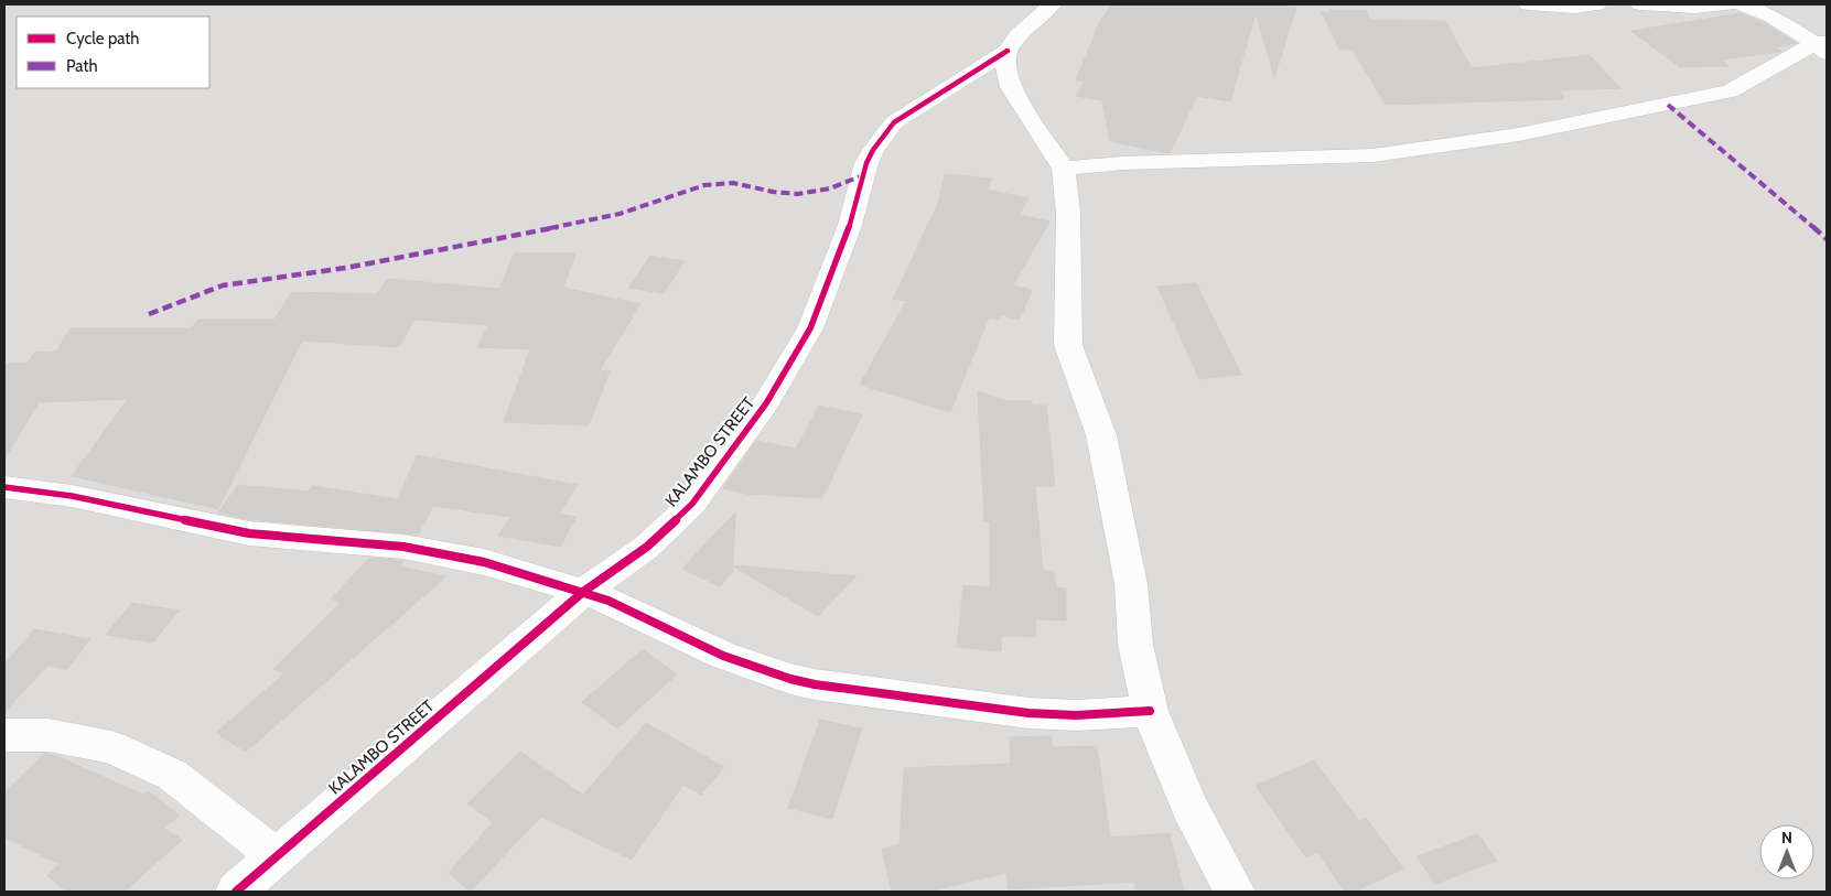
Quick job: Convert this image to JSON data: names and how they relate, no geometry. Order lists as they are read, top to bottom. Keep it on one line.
{"streets":{"street":["KALAMBO STREET"]},"legend":["Cycle path","Path"],"north":"top"}
